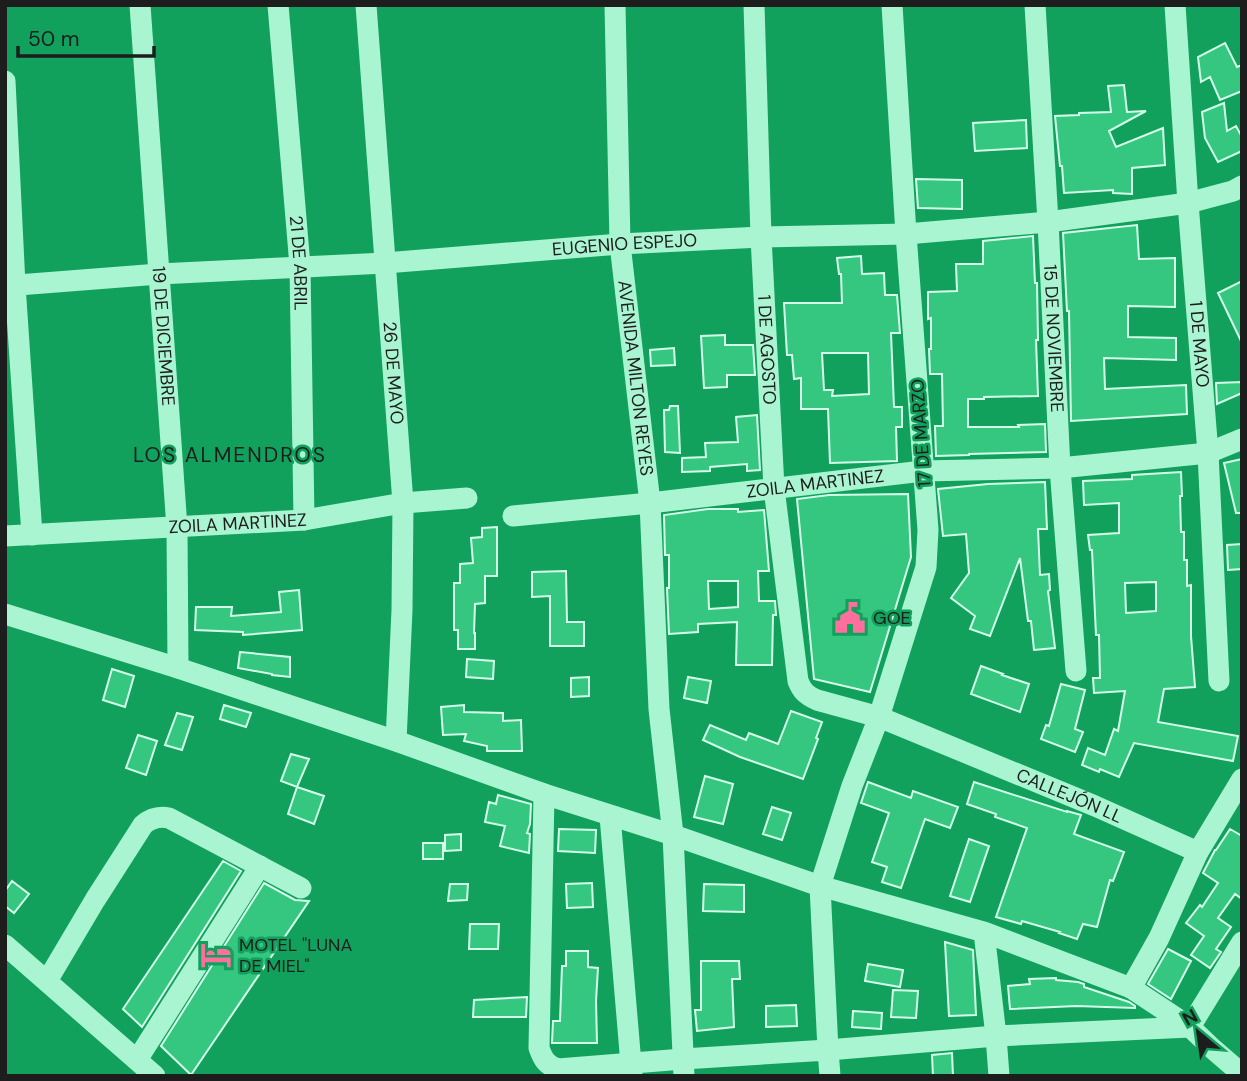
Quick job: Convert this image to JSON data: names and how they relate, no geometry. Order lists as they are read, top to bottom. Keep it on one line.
{"streets":{"street":["EUGENIO ESPEJO","21 DE ABRIL","19 DE DICIEMBRE","15 DE NOVIEMBRE","1 DE MAYO","1 DE AGOSTO","26 DE MAYO","AVENIDA MILTON REYES","17 DE MARZO","ZOILA MARTINEZ","CALLEJÓN LL"]},"crossings":[["EUGENIO ESPEJO","21 DE ABRIL"],["EUGENIO ESPEJO","19 DE DICIEMBRE"],["EUGENIO ESPEJO","15 DE NOVIEMBRE"],["EUGENIO ESPEJO","1 DE MAYO"],["EUGENIO ESPEJO","1 DE AGOSTO"],["EUGENIO ESPEJO","26 DE MAYO"],["EUGENIO ESPEJO","AVENIDA MILTON REYES"],["EUGENIO ESPEJO","17 DE MARZO"],["21 DE ABRIL","ZOILA MARTINEZ"],["19 DE DICIEMBRE","ZOILA MARTINEZ"],["15 DE NOVIEMBRE","ZOILA MARTINEZ"],["1 DE MAYO","ZOILA MARTINEZ"],["1 DE AGOSTO","ZOILA MARTINEZ"],["1 DE AGOSTO","CALLEJÓN LL"],["26 DE MAYO","ZOILA MARTINEZ"],["AVENIDA MILTON REYES","ZOILA MARTINEZ"],["17 DE MARZO","ZOILA MARTINEZ"],["17 DE MARZO","CALLEJÓN LL"]],"districts":["LOS ALMENDROS"],"places":{"public building":["GOE"],"hotel":["MOTEL \"LUNA DE MIEL\""]},"scale_bar":"50 m","north":"top left"}
